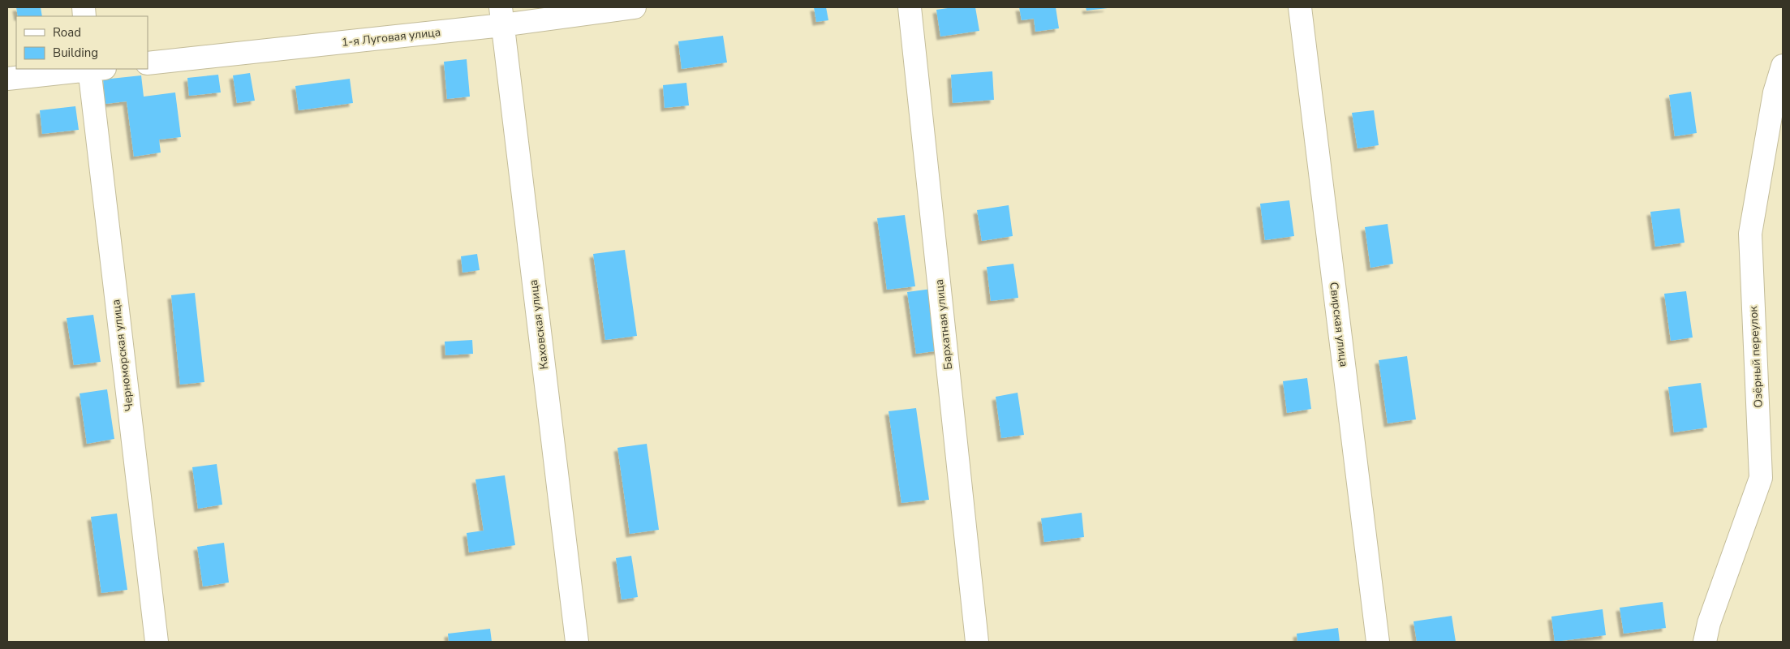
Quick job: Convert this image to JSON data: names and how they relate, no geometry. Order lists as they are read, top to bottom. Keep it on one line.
{"streets":{"street":["1-я Луговая улица","Каховская улица","Бархатная улица","Свирская улица","Черноморская улица","Озёрный переулок"]},"crossings":[["1-я Луговая улица","Каховская улица"]],"legend":["Road","Building"]}
